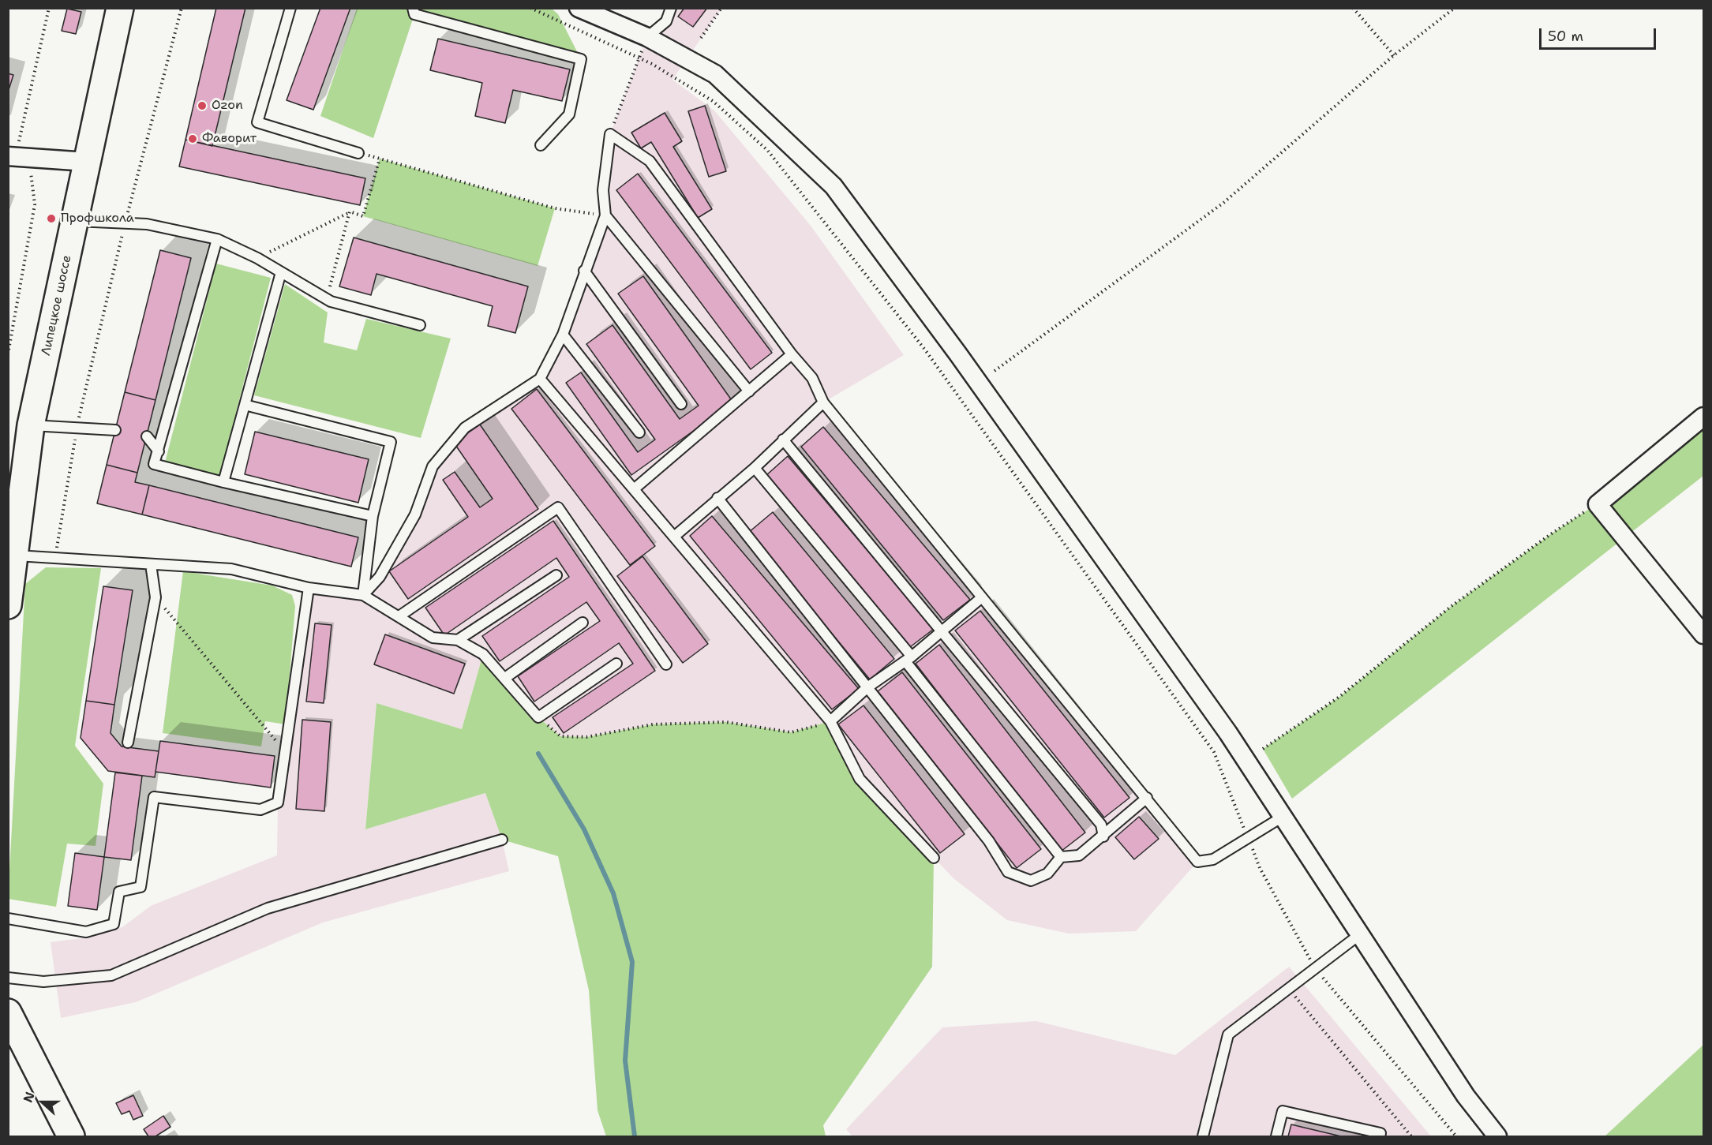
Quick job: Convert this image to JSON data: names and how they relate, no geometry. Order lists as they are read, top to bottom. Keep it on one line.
{"streets":{"main road":["Липецкое шоссе"]},"places":["Ozon","Фаворит","Профшкола"],"scale_bar":"50 m","north":"left"}
